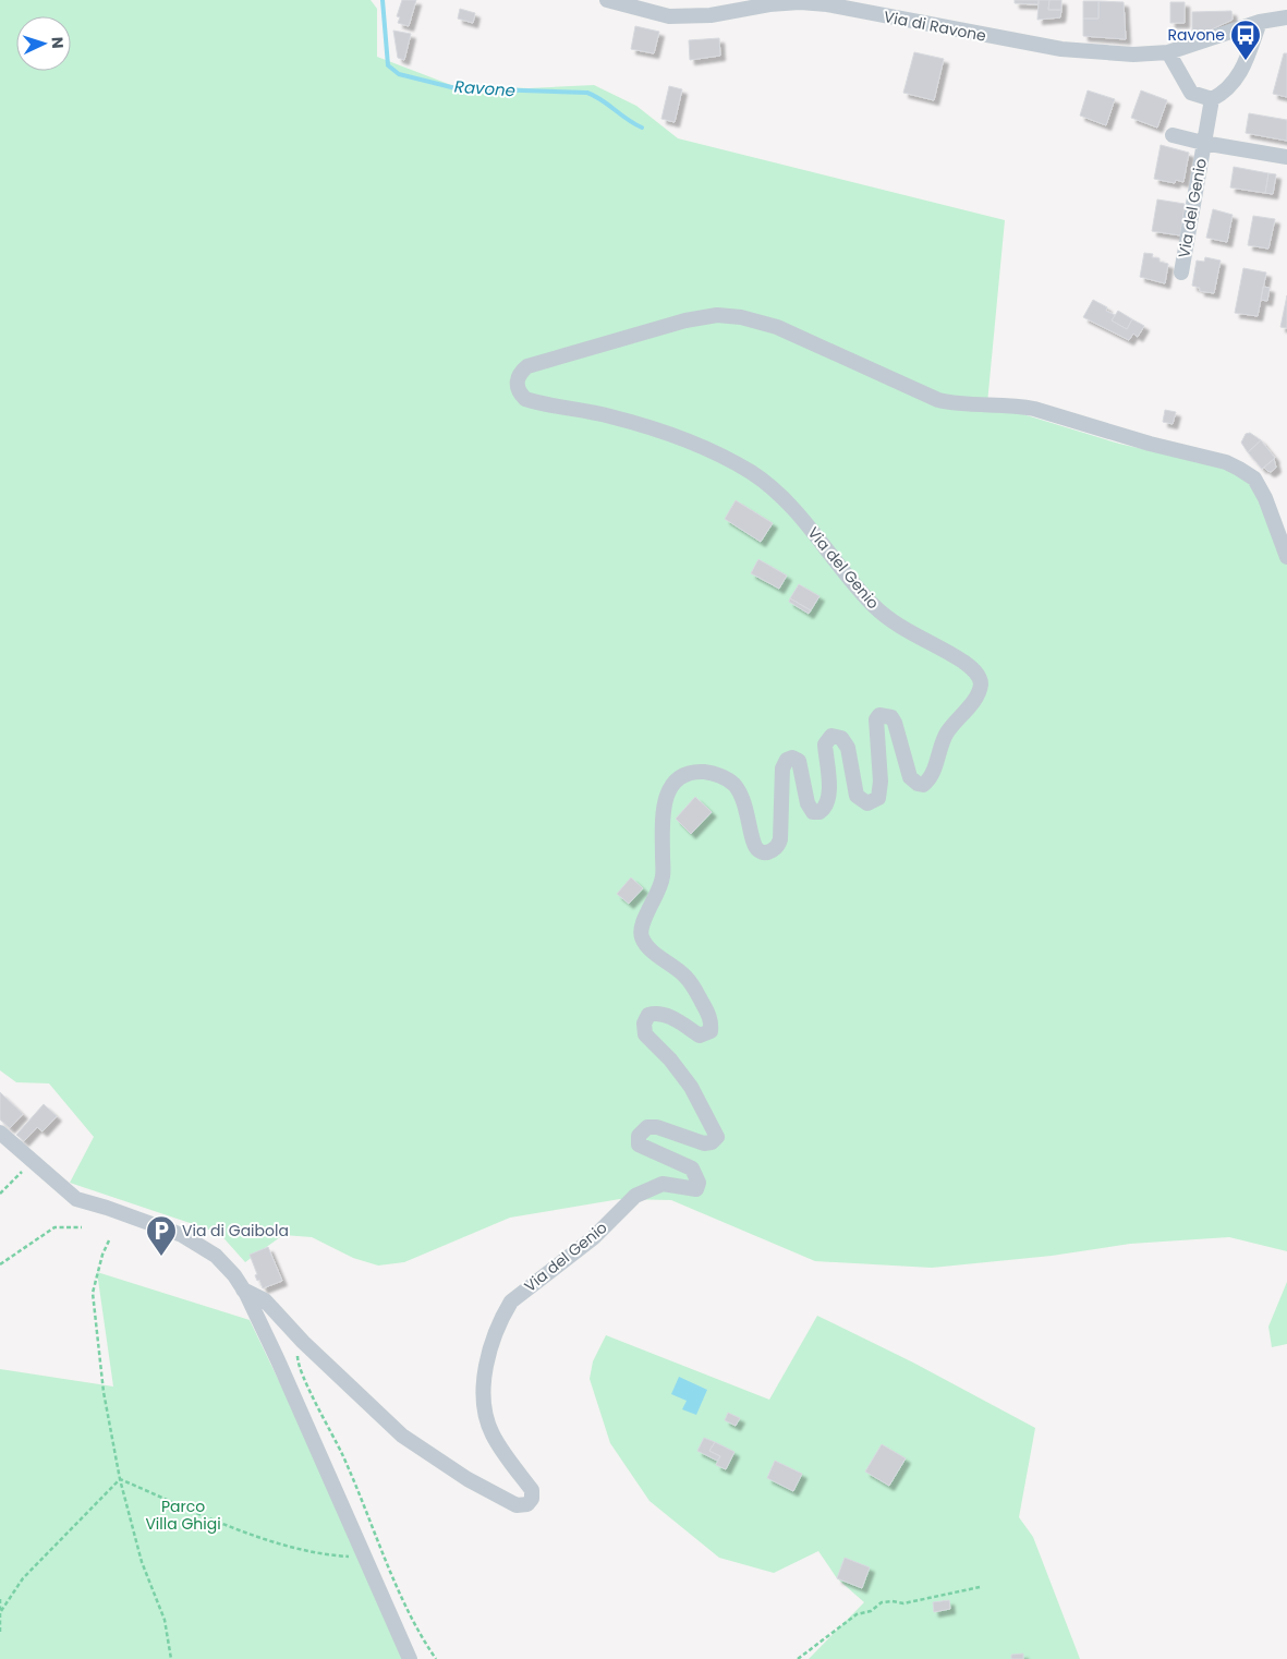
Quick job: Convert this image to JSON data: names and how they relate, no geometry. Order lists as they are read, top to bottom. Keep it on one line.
{"streets":{"street":["Via di Ravone","Via del Genio"]},"water":["Ravone"],"parks":["Parco Villa Ghigi"],"places":{"bus stop":["Ravone"],"parking":["Via di Gaibola"]},"north":"right"}
